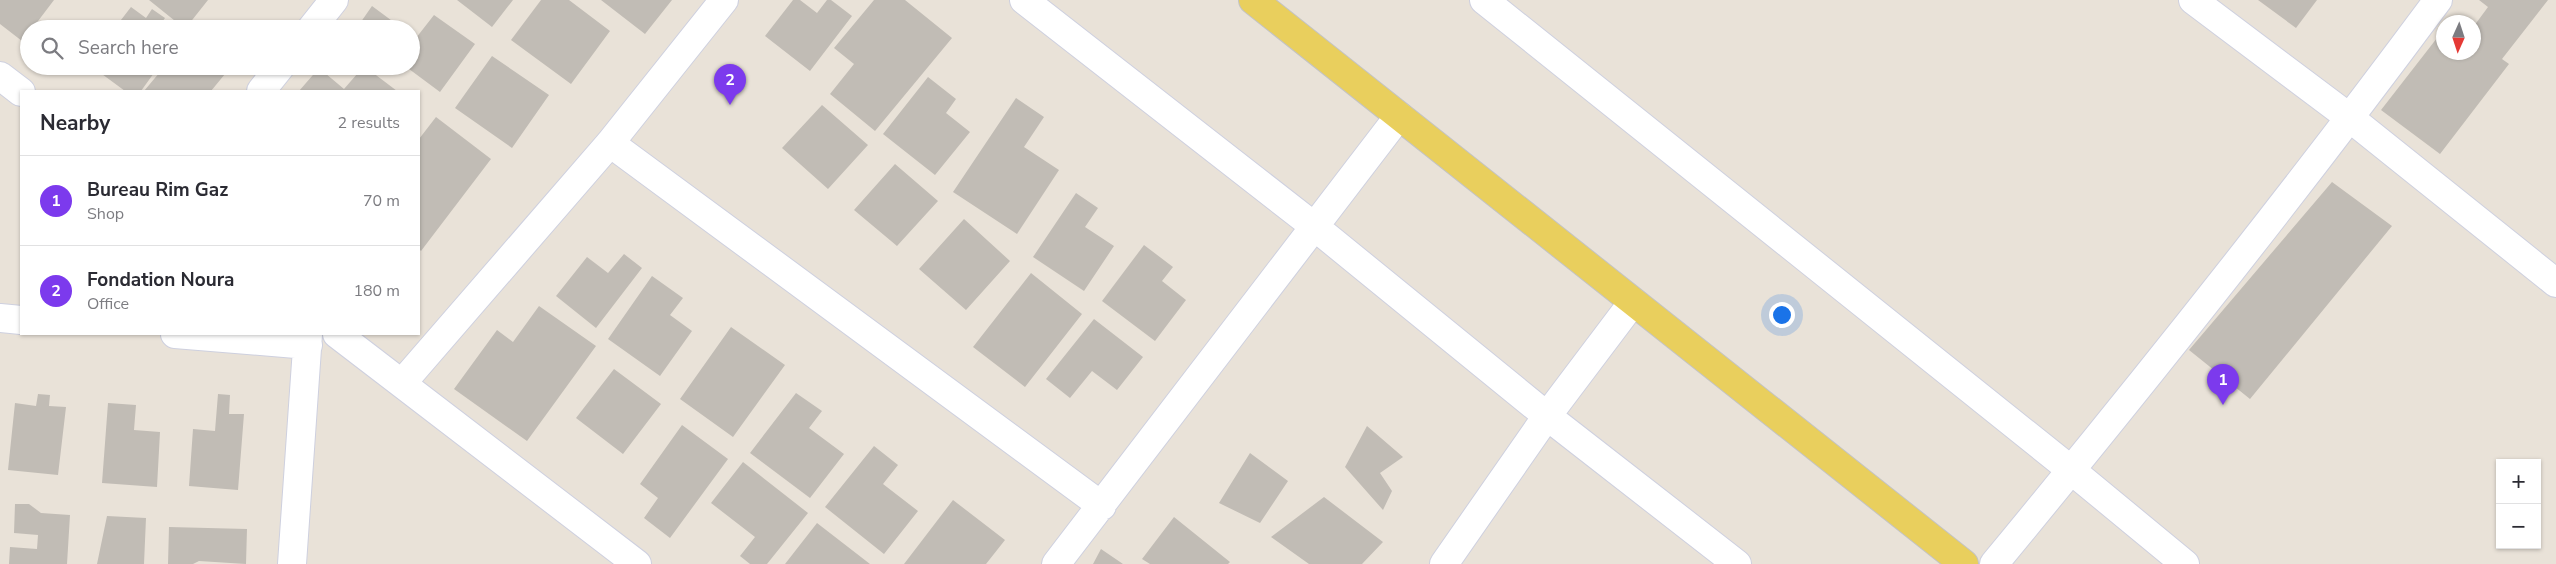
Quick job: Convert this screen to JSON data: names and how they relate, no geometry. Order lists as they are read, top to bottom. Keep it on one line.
{"north":"bottom","page":{"search":"Search here","pins":["2","1"],"heading":["Nearby","2 results"],"list":[{"mark":"1","name":"Bureau Rim Gaz","note":"Shop","value":"70 m"},{"mark":"2","name":"Fondation Noura","note":"Office","value":"180 m"}],"map_buttons":["+","−"]}}
